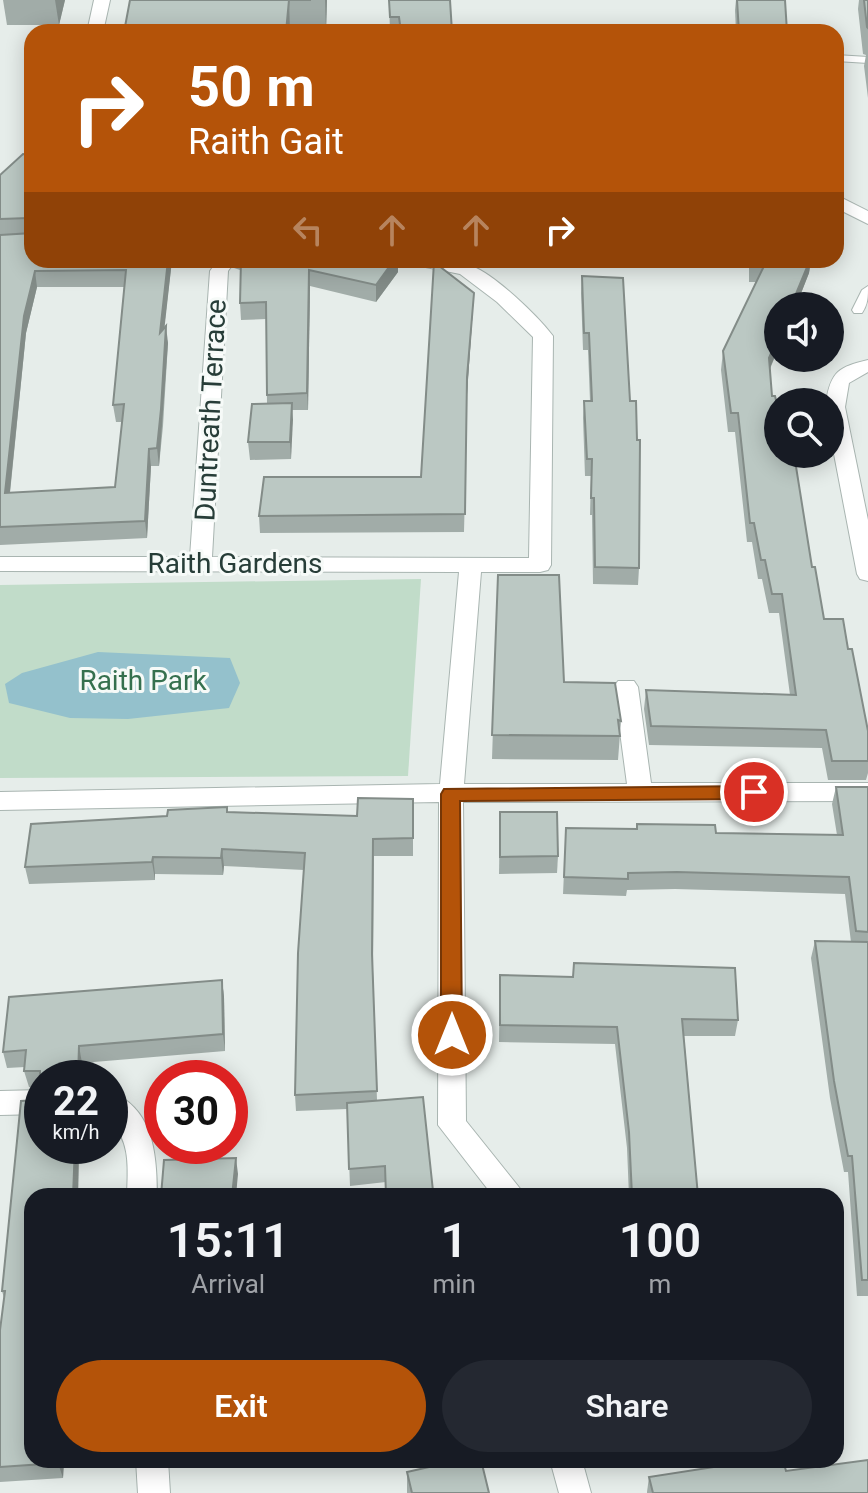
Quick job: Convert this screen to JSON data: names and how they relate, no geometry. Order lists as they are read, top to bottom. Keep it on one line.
{"streets":{"street":["Duntreath Terrace","Raith Gardens"]},"crossings":[["Duntreath Terrace","Raith Gardens"]],"parks":["Raith Park"],"page":{"turn":["50 m","Raith Gait"],"speed":"22 km/h","limit":"30","eta":["15:11","Arrival","1","min","100","m"],"buttons":["Exit","Share"]}}
